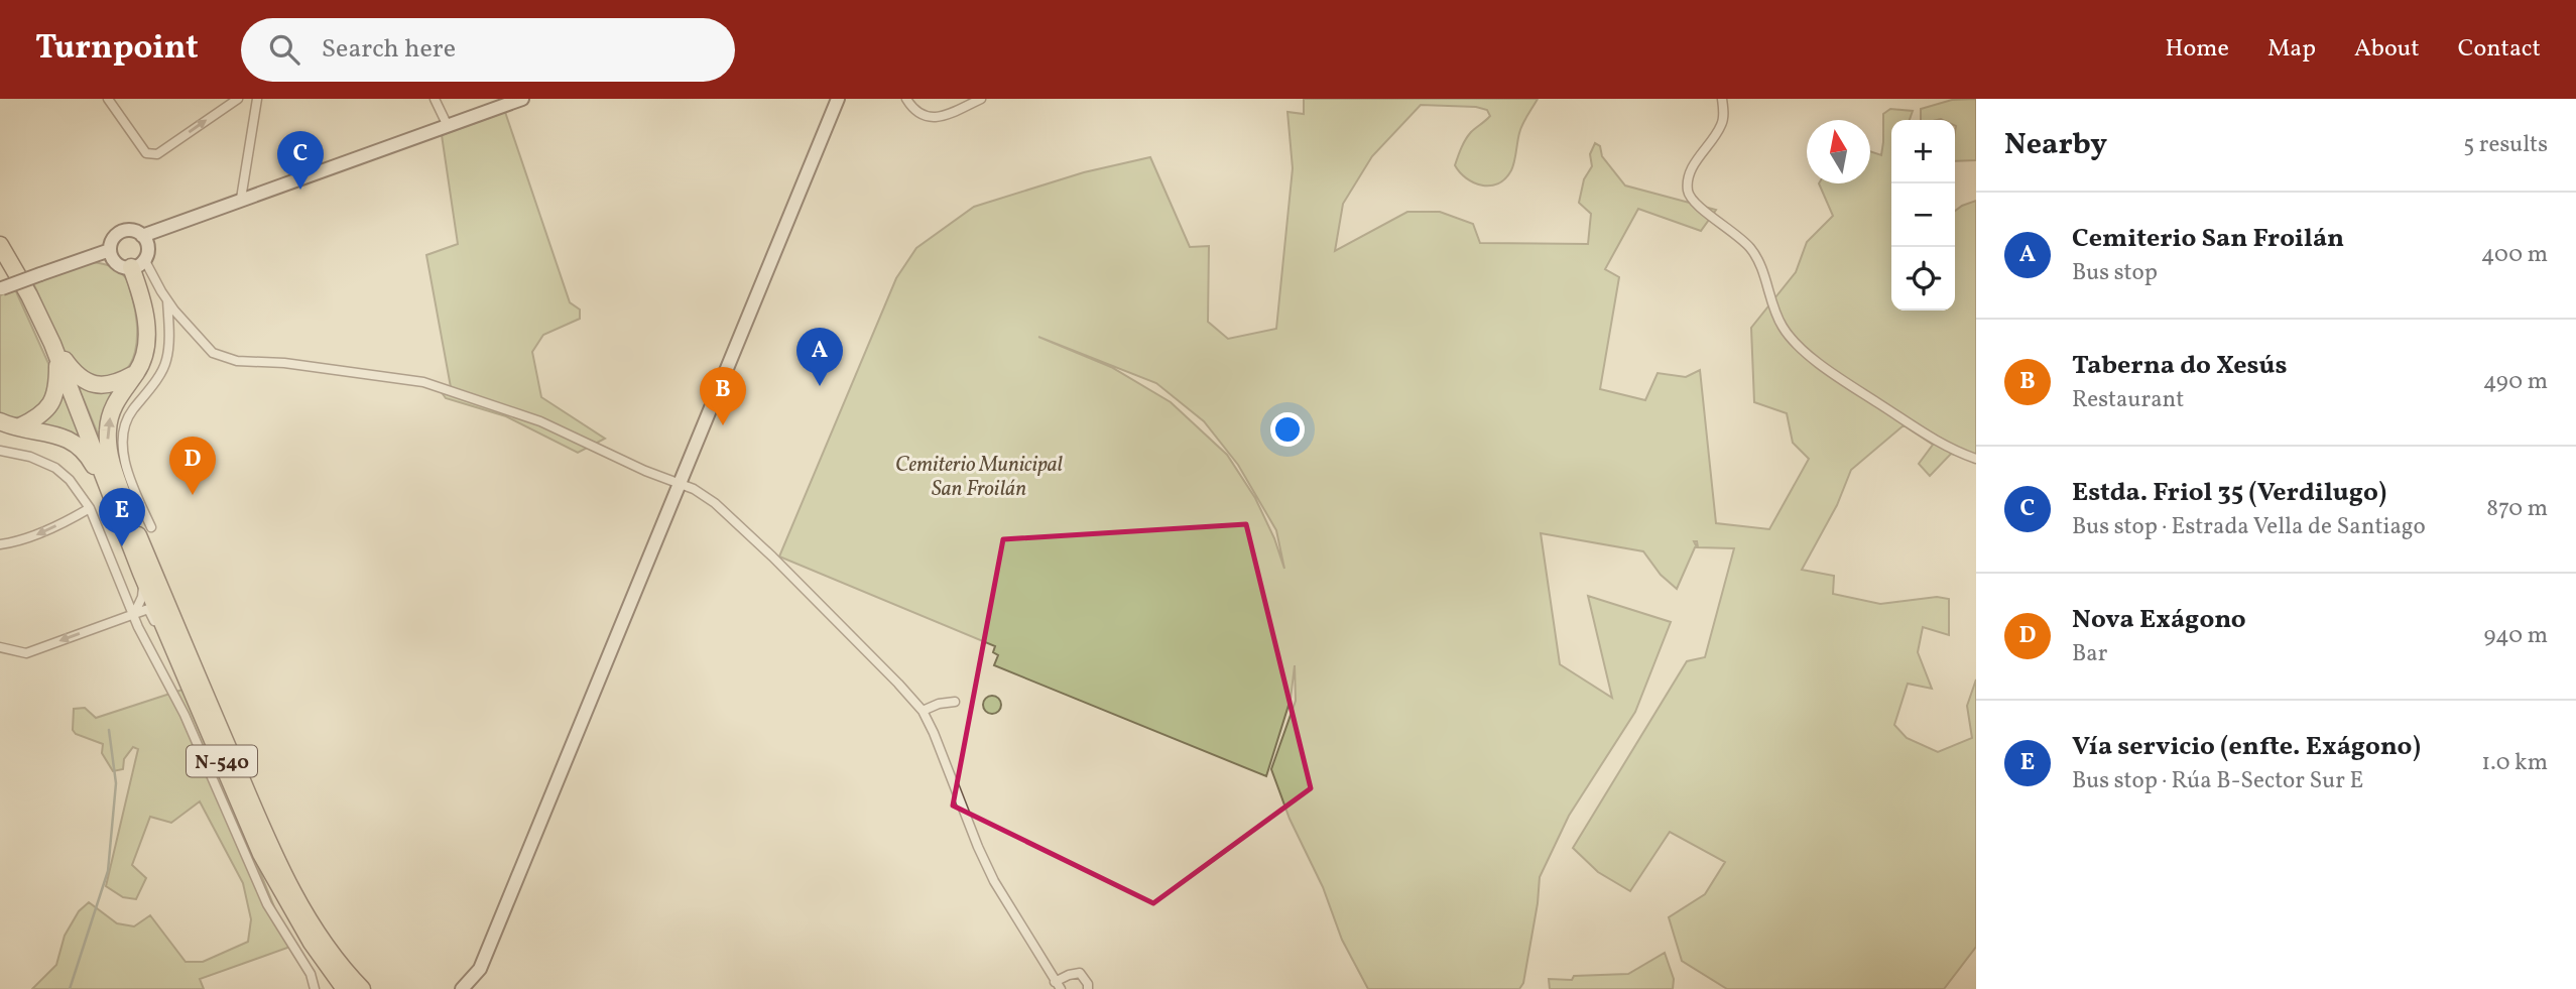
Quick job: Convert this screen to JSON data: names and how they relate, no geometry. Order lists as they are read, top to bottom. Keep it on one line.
{"streets":{"highway":["N-540"]},"parks":["Cemiterio Municipal San Froilán"],"north":"top","page":{"header":"Turnpoint","search":"Search here","nav":["Home","Map","About","Contact"],"heading":["Nearby","5 results"],"map_buttons":["+","−"],"pins":["C","A","B","D","E"],"list":[{"mark":"A","name":"Cemiterio San Froilán","note":"Bus stop","value":"400 m"},{"mark":"B","name":"Taberna do Xesús","note":"Restaurant","value":"490 m"},{"mark":"C","name":"Estda. Friol 35 (Verdilugo)","note":"Bus stop · Estrada Vella de Santiago","value":"870 m"},{"mark":"D","name":"Nova Exágono","note":"Bar","value":"940 m"},{"mark":"E","name":"Vía servicio (enfte. Exágono)","note":"Bus stop · Rúa B-Sector Sur E","value":"1.0 km"}]}}
